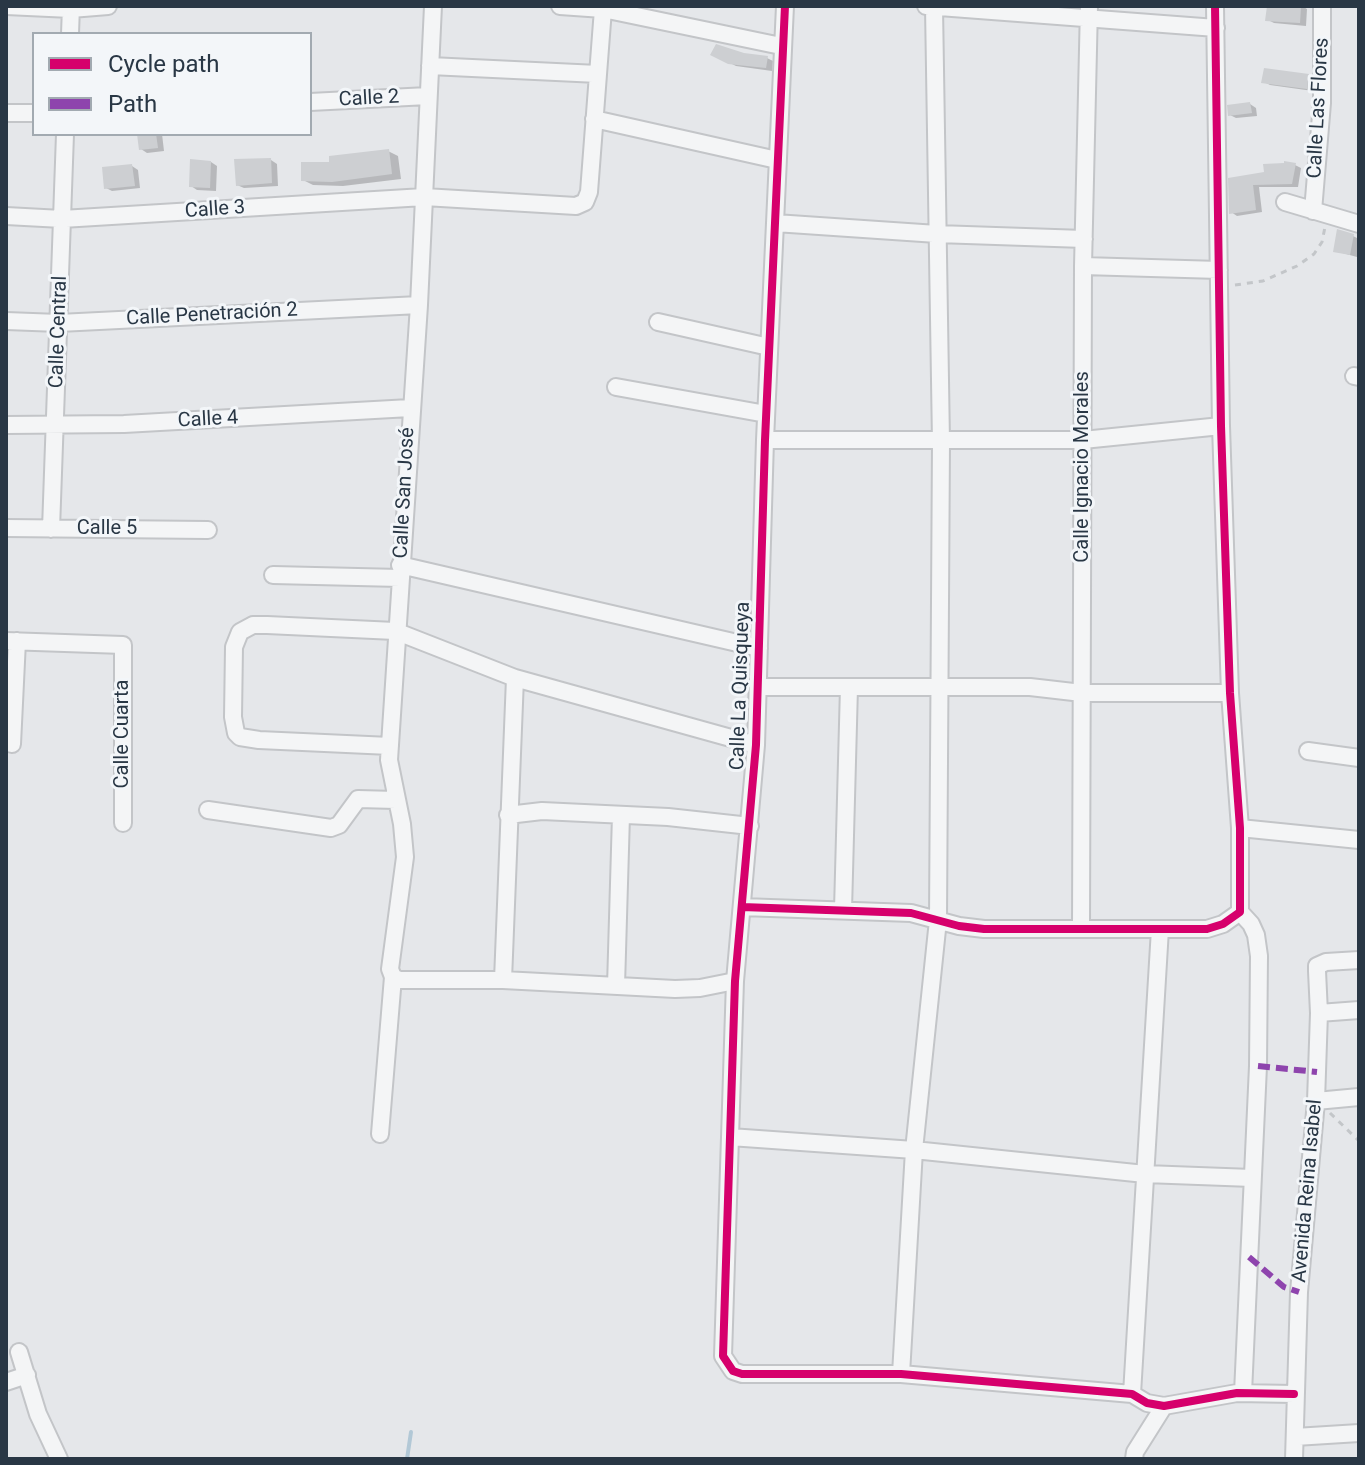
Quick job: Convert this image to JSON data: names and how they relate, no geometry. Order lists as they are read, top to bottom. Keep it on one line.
{"streets":{"street":["Calle 2","Calle Las Flores","Calle 3","Calle Penetración 2","Calle Central","Calle 4","Calle Ignacio Morales","Calle San José","Calle 5","Calle La Quisqueya","Calle Cuarta","Avenida Reina Isabel"]},"crossings":[["Calle 2","Calle San José"],["Calle 3","Calle Central"],["Calle 3","Calle San José"],["Calle Penetración 2","Calle Central"],["Calle Penetración 2","Calle San José"],["Calle Central","Calle 4"],["Calle Central","Calle 5"],["Calle 4","Calle San José"]],"legend":["Cycle path","Path"]}
